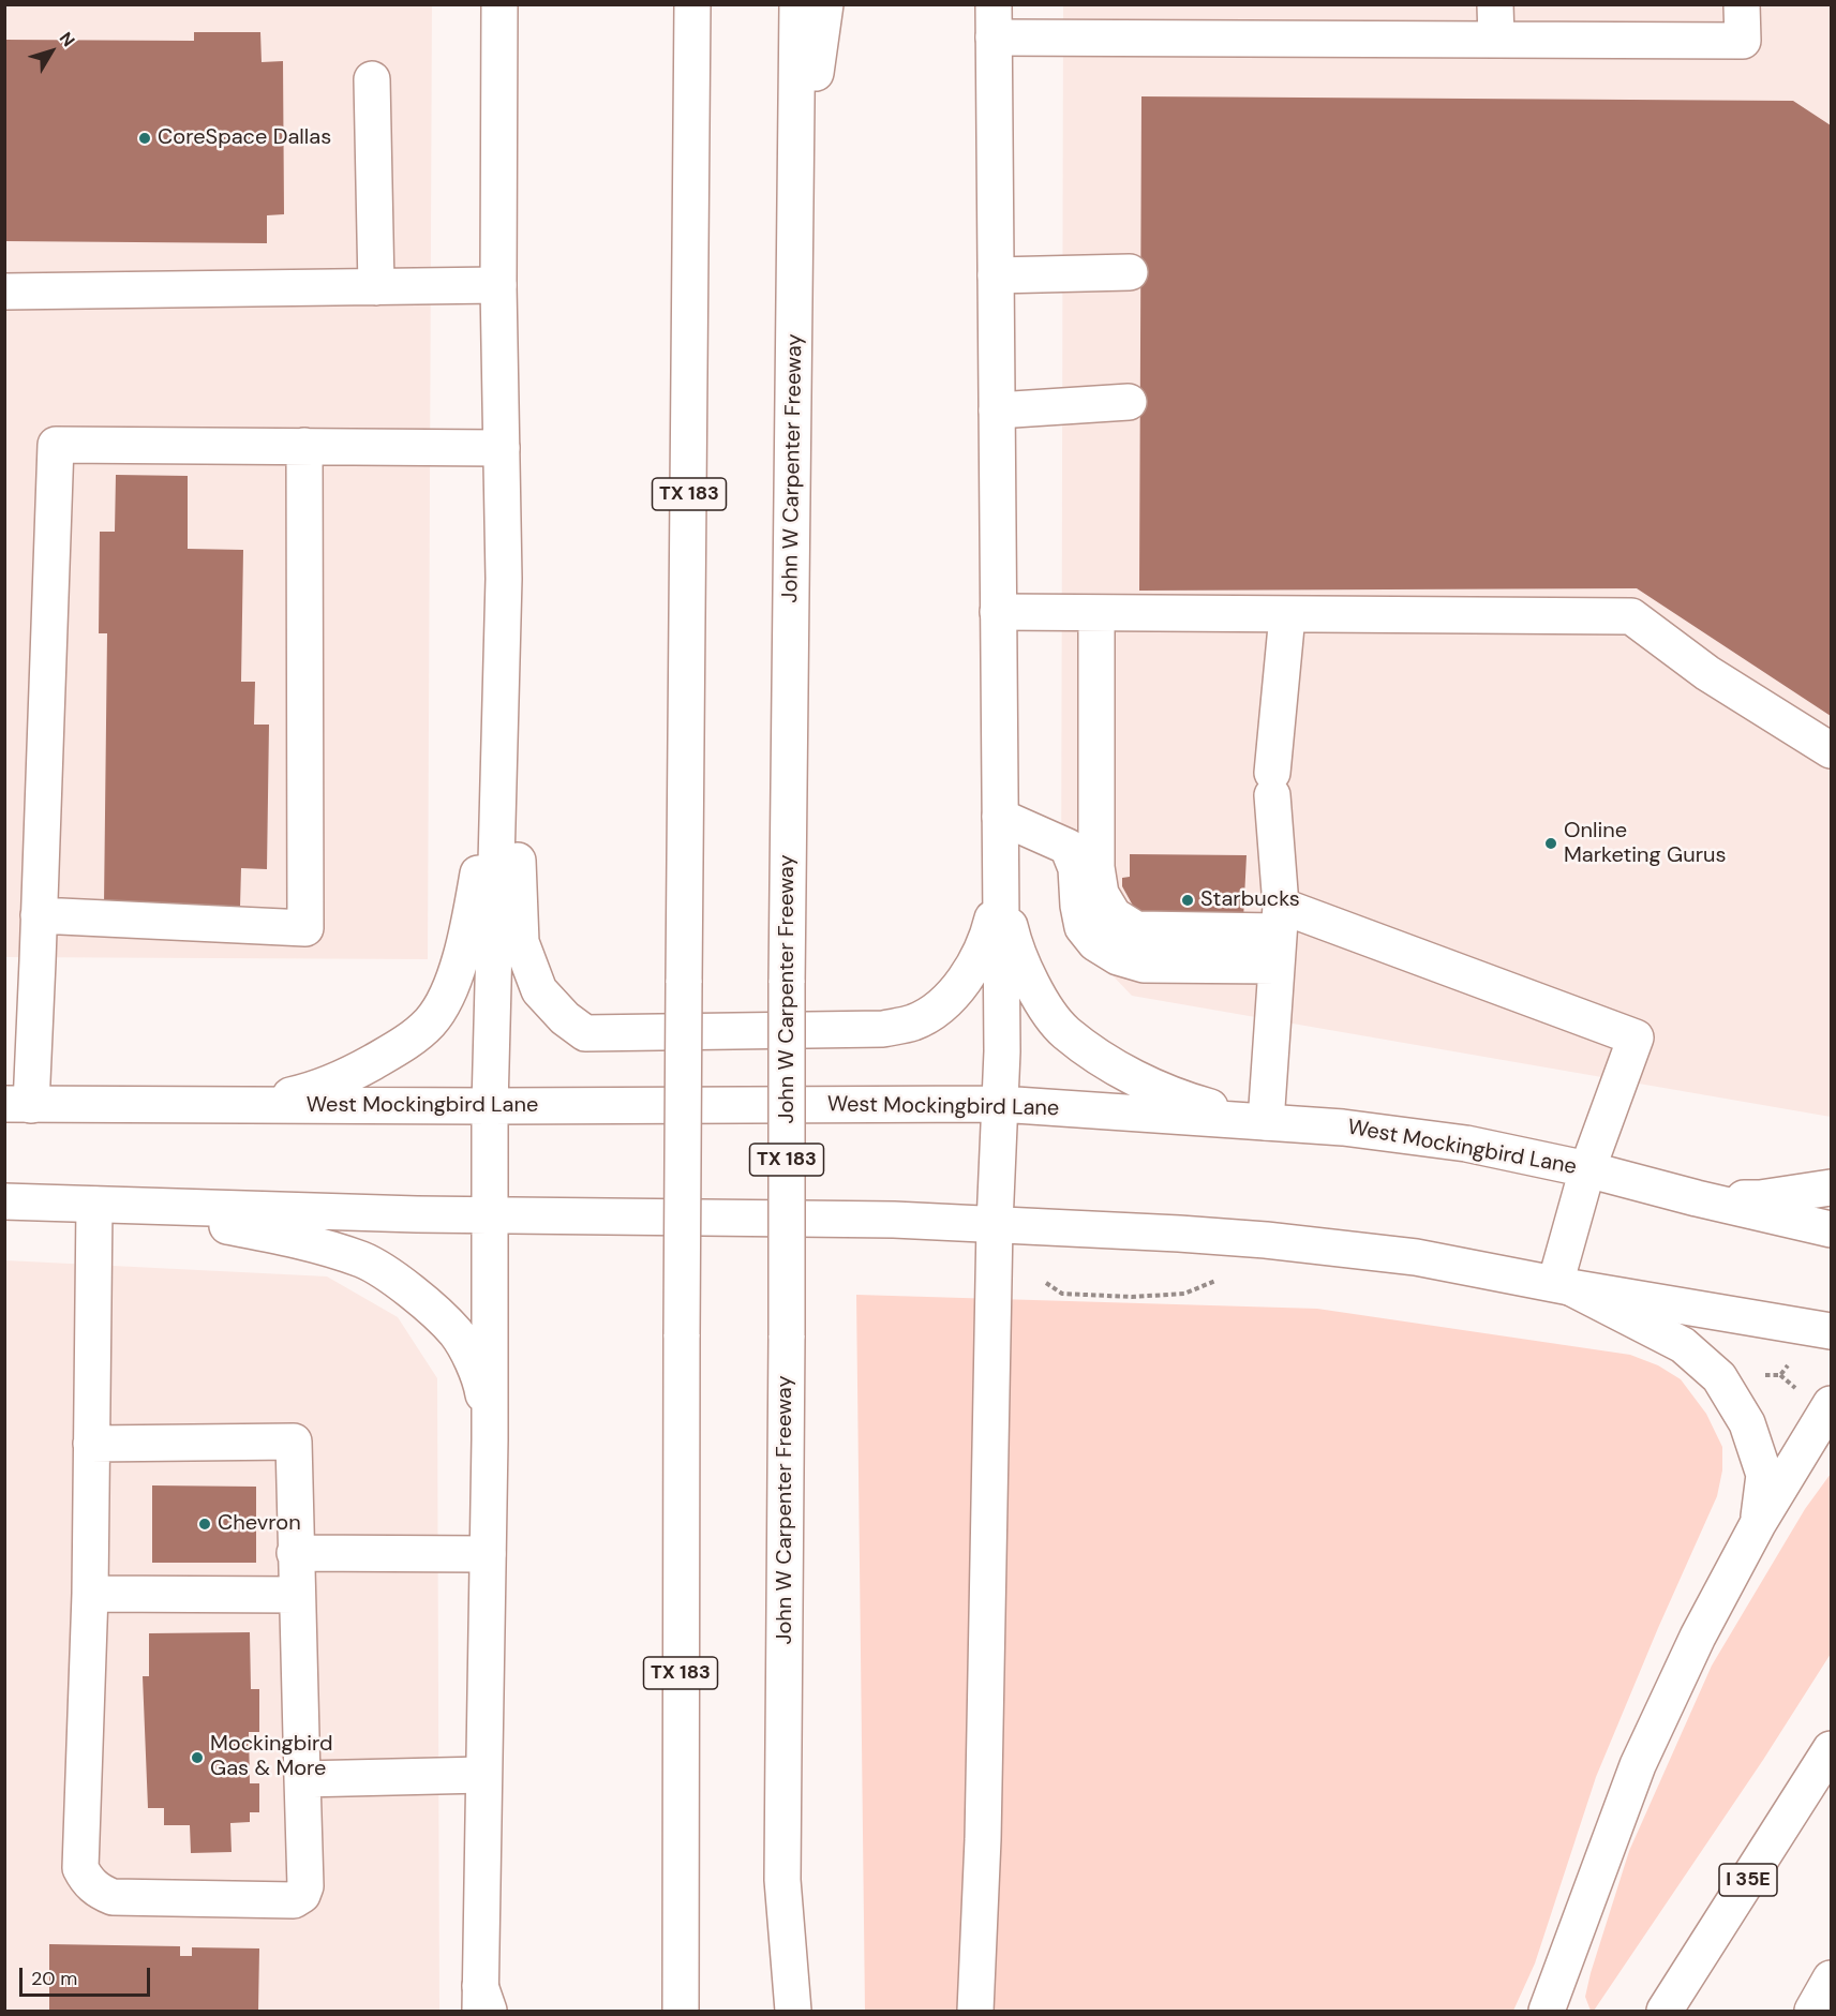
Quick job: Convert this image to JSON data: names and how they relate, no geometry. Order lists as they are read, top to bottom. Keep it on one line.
{"streets":{"main road":["John W Carpenter Freeway","TX 183","West Mockingbird Lane","I 35E"]},"places":["CoreSpace Dallas","Online Marketing Gurus","Starbucks","Chevron","Mockingbird Gas & More"],"scale_bar":"20 m","north":"top right"}
